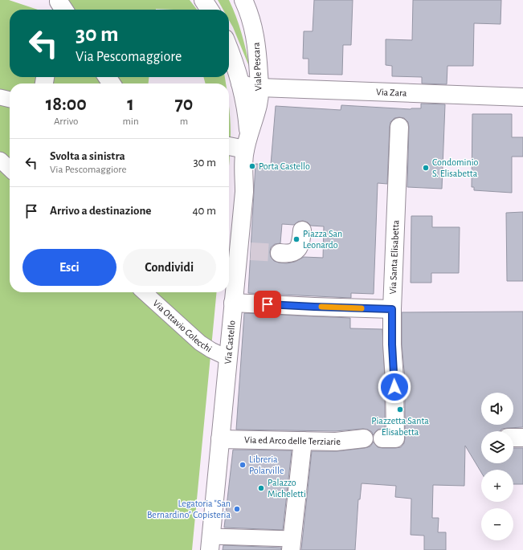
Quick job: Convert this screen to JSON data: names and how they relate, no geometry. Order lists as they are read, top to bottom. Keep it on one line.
{"streets":{"street":["Viale Pescara","Via Zara","Via Santa Elisabetta","Via Ottavio Colecchi","Via Castello","Via ed Arco delle Terziarie"]},"crossings":[["Viale Pescara","Via Zara"],["Viale Pescara","Via Castello"],["Via Ottavio Colecchi","Via Castello"],["Via Castello","Via ed Arco delle Terziarie"]],"places":["Porta Castello","Condominio S. Elisabetta","Piazza San Leonardo","Piazzetta Santa Elisabetta","Libreria Polarville","Palazzo Micheletti","Legatoria \"San Bernardino\" Copisteria"],"page":{"turn":["30 m","Via Pescomaggiore"],"eta":["18:00","Arrivo","1","min","70","m"],"list":[{"name":"Svolta a sinistra","note":"Via Pescomaggiore","value":"30 m"},{"name":"Arrivo a destinazione","value":"40 m"}],"buttons":["Esci","Condividi"],"map_buttons":["+","−"]}}
